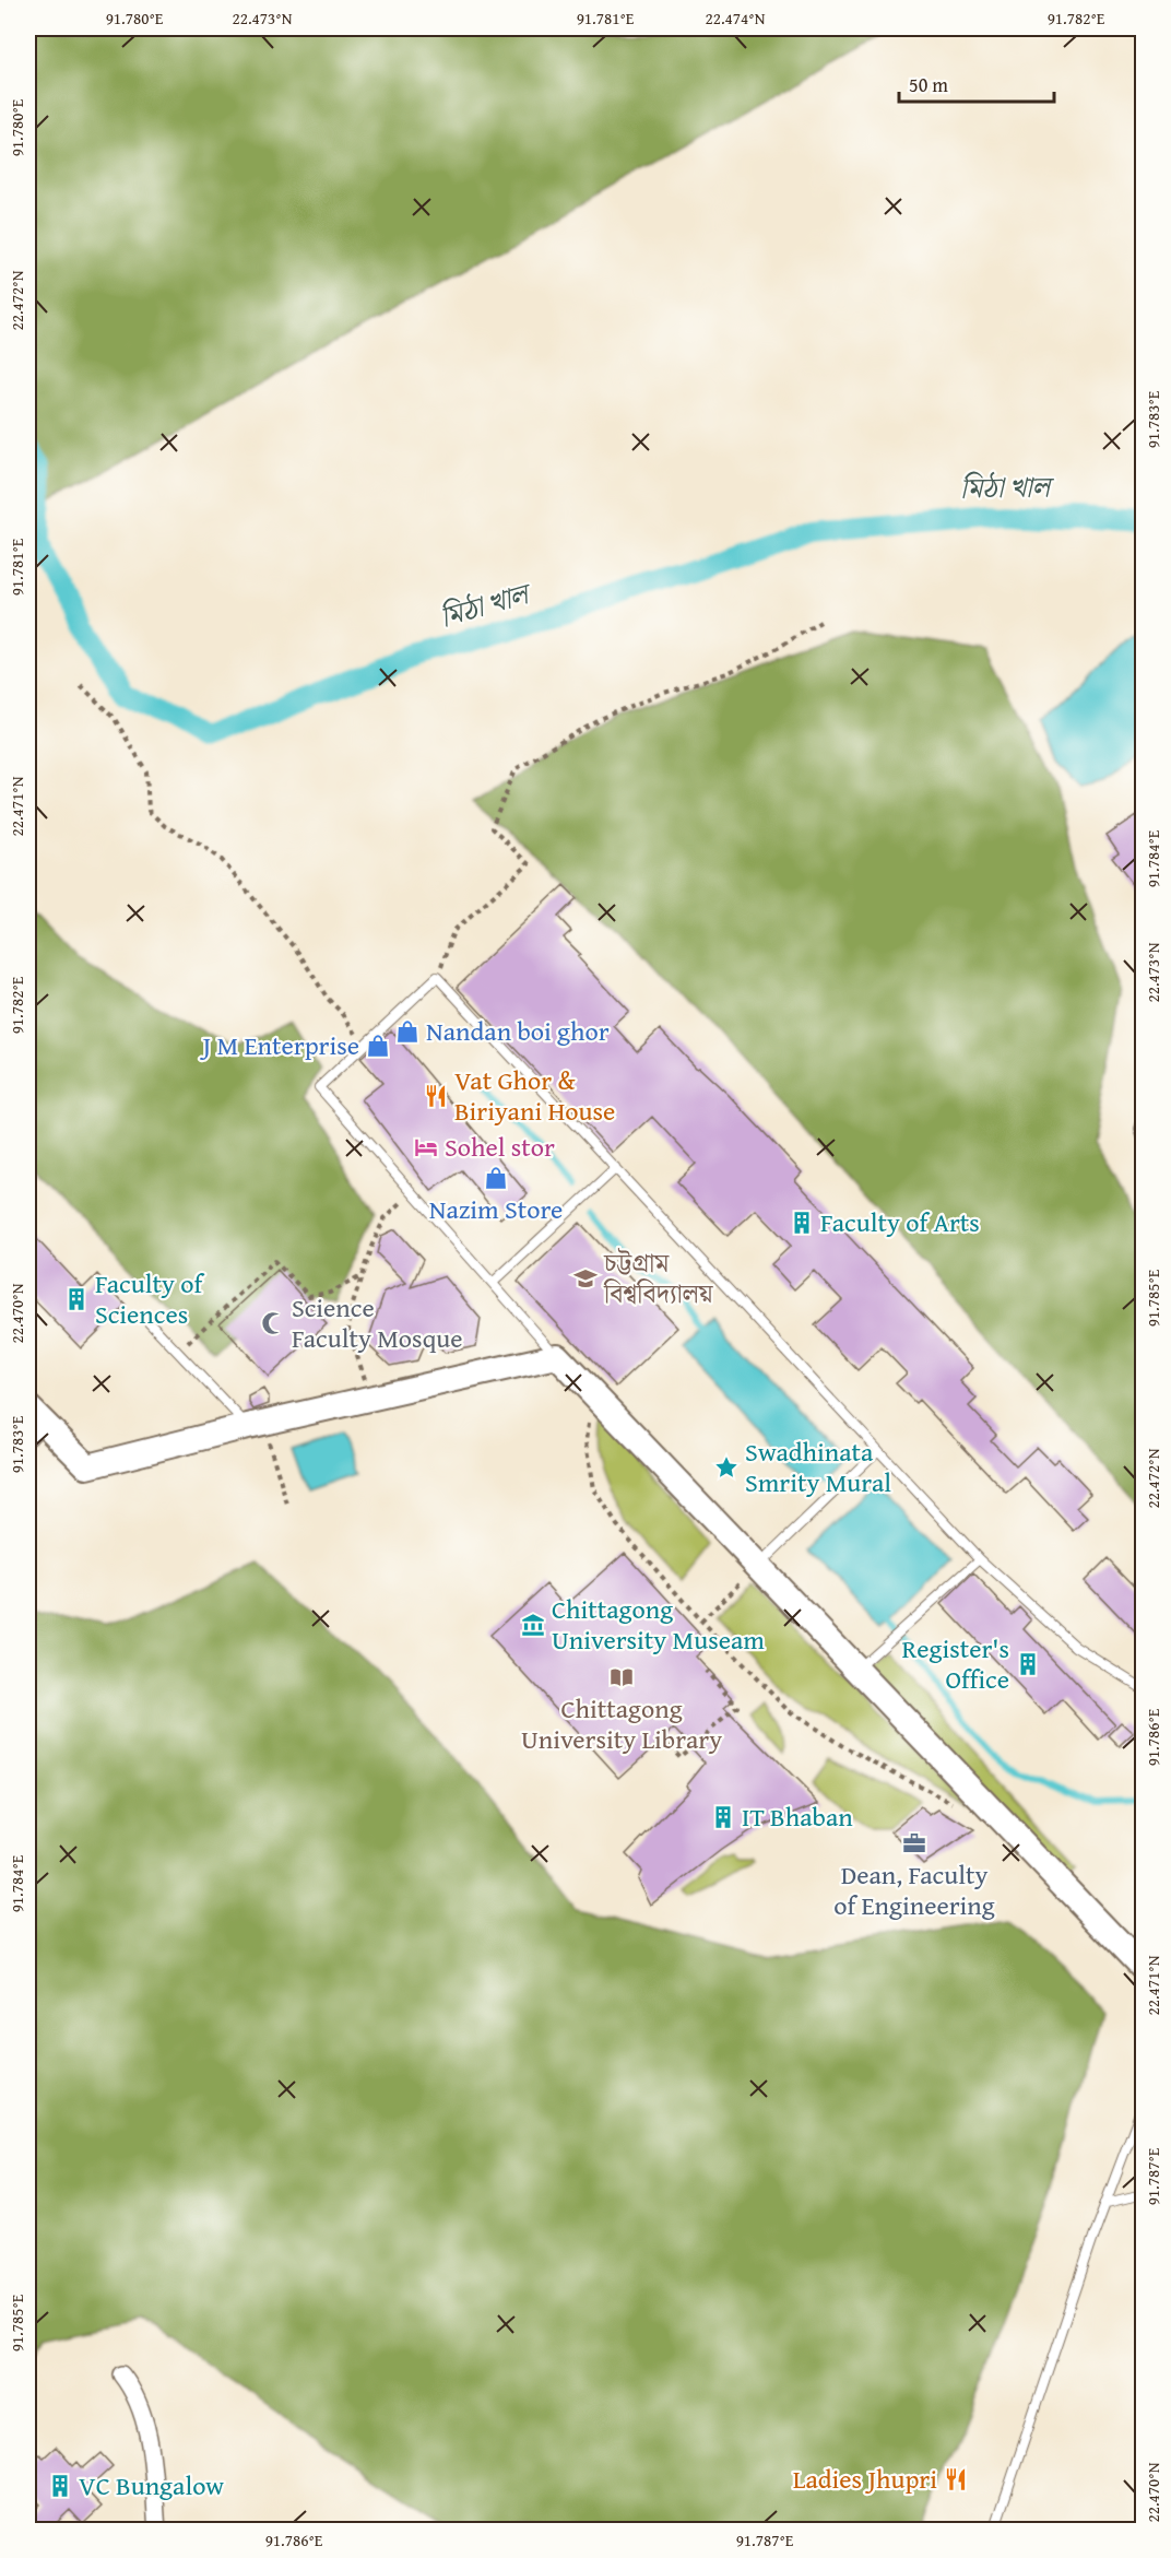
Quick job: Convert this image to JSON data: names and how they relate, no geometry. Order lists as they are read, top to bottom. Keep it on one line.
{"water":["মিঠা খাল"],"places":{"shop":["Nandan boi ghor","J M Enterprise","Nazim Store"],"restaurant":["Vat Ghor & Biriyani House","Ladies Jhupri"],"hotel":["Sohel stor"],"building":["Faculty of Arts","Faculty of Sciences","Register's Office","IT Bhaban","VC Bungalow"],"school or university":["চট্টগ্রাম বিশ্ববিদ্যালয়"],"mosque":["Science Faculty Mosque"],"place":["Swadhinata Smrity Mural"],"museum":["Chittagong University Museam"],"library":["Chittagong University Library"],"office":["Dean, Faculty of Engineering"]},"scale_bar":"50 m","coordinates":["91.780°E","22.473°N","91.781°E","22.474°N","91.782°E","22.472°N","91.783°E","22.471°N","91.784°E","91.785°E","22.470°N","91.786°E","91.787°E"]}
